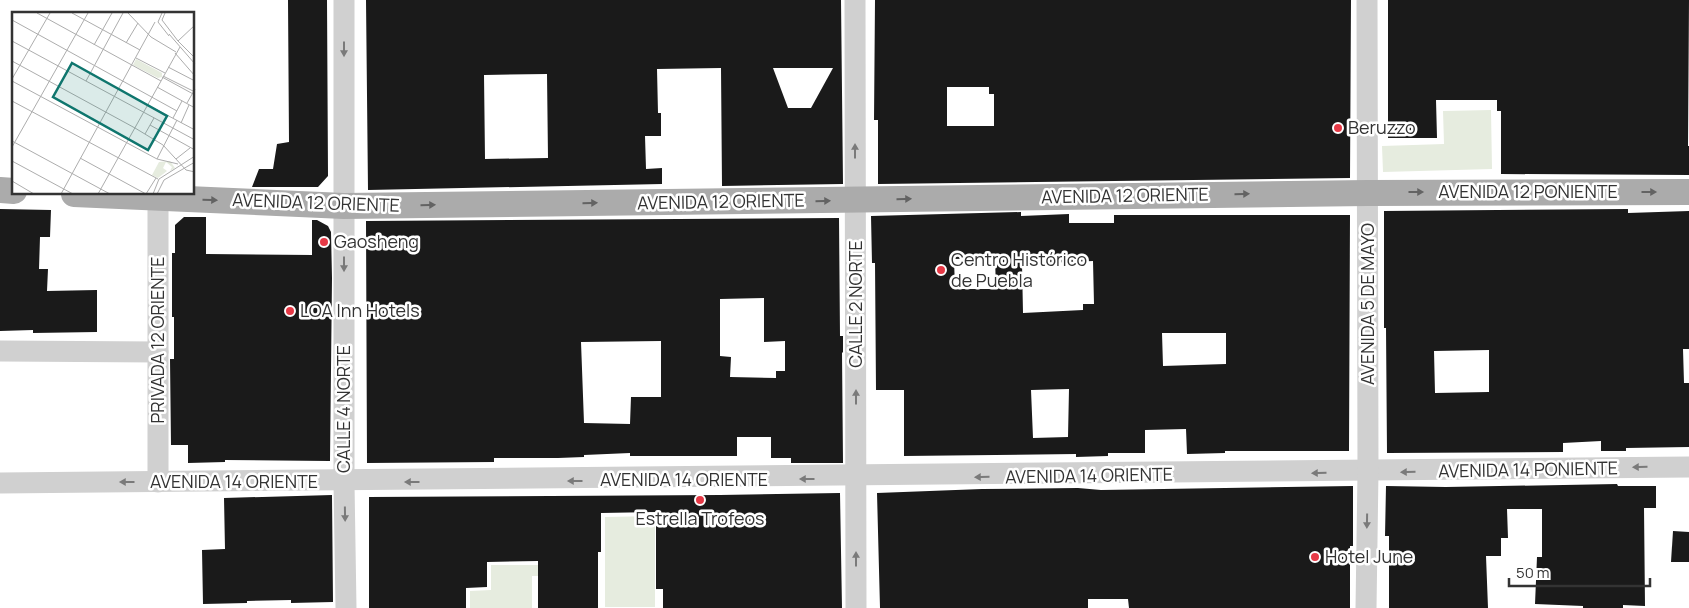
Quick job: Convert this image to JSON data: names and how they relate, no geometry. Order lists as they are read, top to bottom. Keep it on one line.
{"streets":{"main road":["AVENIDA 12 PONIENTE","AVENIDA 12 ORIENTE"],"street":["CALLE 2 NORTE","AVENIDA 5 DE MAYO","PRIVADA 12 ORIENTE","CALLE 4 NORTE","AVENIDA 14 PONIENTE","AVENIDA 14 ORIENTE"]},"crossings":[["AVENIDA 12 PONIENTE","AVENIDA 12 ORIENTE"],["AVENIDA 12 PONIENTE","AVENIDA 5 DE MAYO"],["AVENIDA 12 ORIENTE","CALLE 2 NORTE"],["AVENIDA 12 ORIENTE","AVENIDA 5 DE MAYO"],["AVENIDA 12 ORIENTE","PRIVADA 12 ORIENTE"],["AVENIDA 12 ORIENTE","CALLE 4 NORTE"],["CALLE 2 NORTE","AVENIDA 14 ORIENTE"],["AVENIDA 5 DE MAYO","AVENIDA 14 PONIENTE"],["AVENIDA 5 DE MAYO","AVENIDA 14 ORIENTE"],["PRIVADA 12 ORIENTE","AVENIDA 14 ORIENTE"],["CALLE 4 NORTE","AVENIDA 14 ORIENTE"],["AVENIDA 14 PONIENTE","AVENIDA 14 ORIENTE"]],"one_way":["AVENIDA 12 PONIENTE","AVENIDA 12 ORIENTE","CALLE 2 NORTE","CALLE 4 NORTE","AVENIDA 14 PONIENTE","AVENIDA 14 ORIENTE"],"places":["Beruzzo","Gaosheng","Centro Histórico de Puebla","LOA Inn Hotels","Estrella Trofeos","Hotel June"],"scale_bar":"50 m"}
